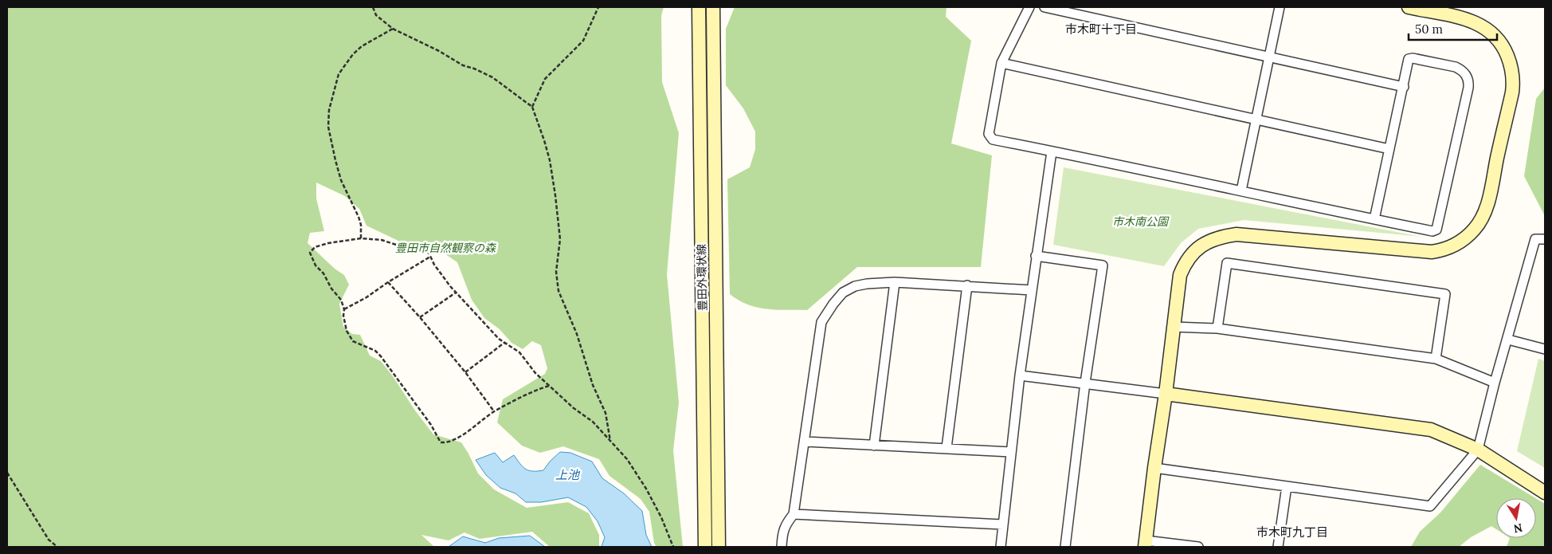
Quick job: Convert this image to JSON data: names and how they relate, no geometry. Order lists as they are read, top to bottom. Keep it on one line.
{"streets":{"street":["豊田外環状線"]},"districts":["市木町十丁目","市木町九丁目"],"water":["上池"],"parks":["市木南公園","豊田市自然観察の森"],"scale_bar":"50 m","north":"bottom"}
